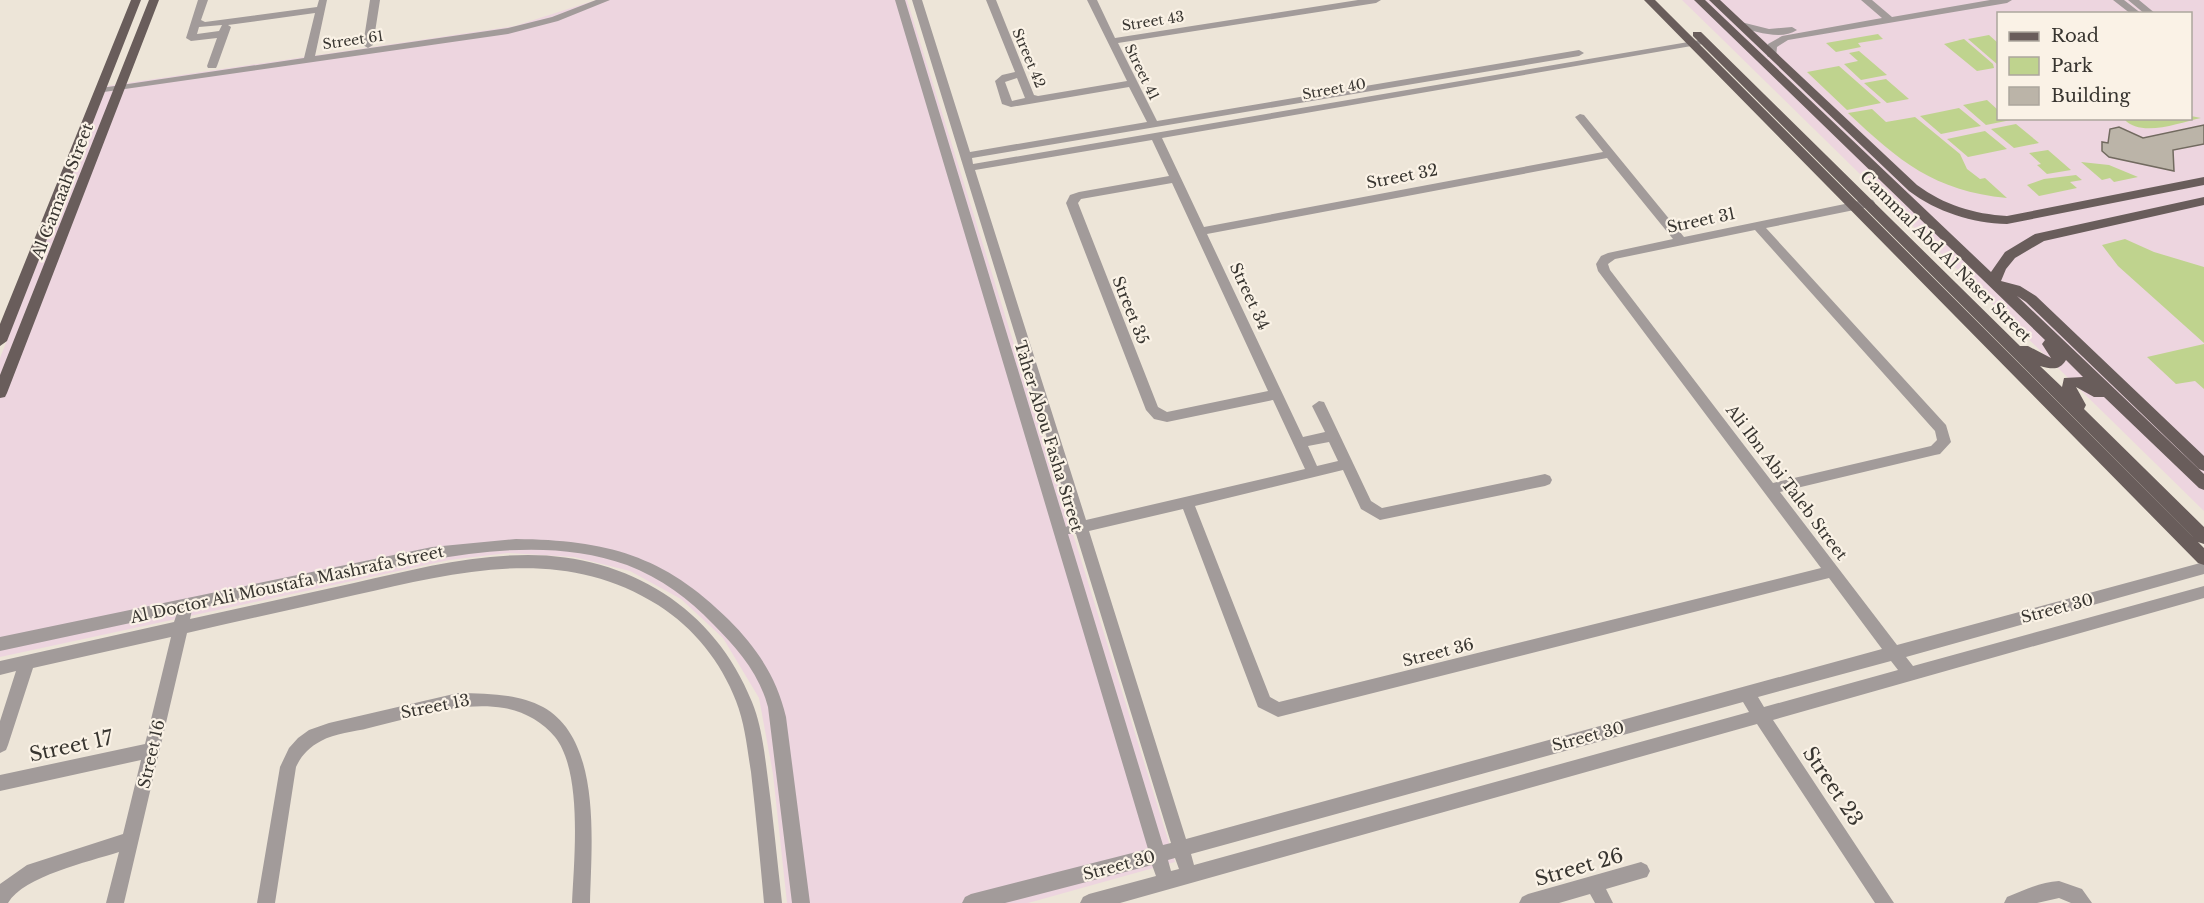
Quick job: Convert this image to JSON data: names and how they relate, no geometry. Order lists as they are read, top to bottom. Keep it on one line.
{"streets":{"main road":["Al Gamaah Street","Gammal Abd Al Naser Street"],"street":["Street 43","Street 61","Street 42","Street 41","Street 40","Street 32","Street 31","Street 34","Street 35","Taher Abou Fasha Street","Ali Ibn Abi Taleb Street","Al Doctor Ali Moustafa Mashrafa Street","Street 30","Street 36","Street 13","Street 17","Street 16","Street 23","Street 26"]},"crossings":[["Street 43","Street 41"],["Street 61","Al Gamaah Street"],["Street 42","Street 41"],["Street 41","Street 40"],["Street 41","Street 34"],["Street 40","Gammal Abd Al Naser Street"],["Street 40","Street 34"],["Street 40","Taher Abou Fasha Street"],["Street 32","Street 34"],["Street 31","Gammal Abd Al Naser Street"],["Street 31","Ali Ibn Abi Taleb Street"],["Street 34","Street 35"],["Taher Abou Fasha Street","Street 30"],["Ali Ibn Abi Taleb Street","Street 30"],["Ali Ibn Abi Taleb Street","Street 36"],["Al Doctor Ali Moustafa Mashrafa Street","Street 16"],["Street 30","Street 23"],["Street 17","Street 16"]],"legend":["Road","Park","Building"]}
